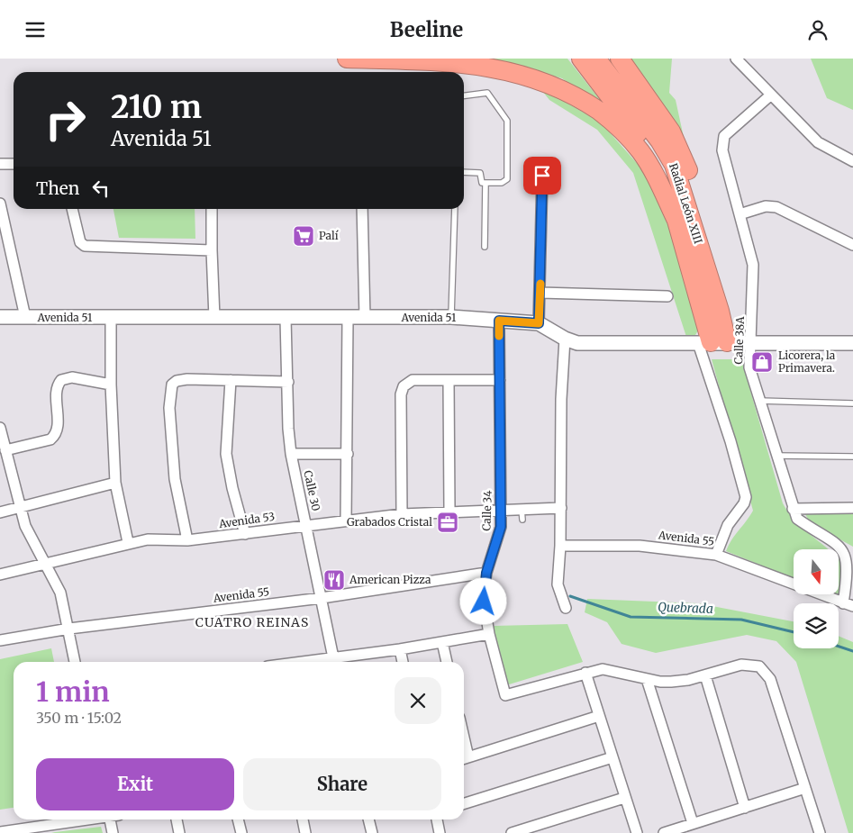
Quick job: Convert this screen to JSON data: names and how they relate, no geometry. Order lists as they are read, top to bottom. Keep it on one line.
{"streets":{"highway":["Radial León XIII"],"street":["Avenida 51","Calle 38A","Calle 30","Calle 34","Avenida 53","Avenida 55"]},"crossings":[["Radial León XIII","Avenida 51"],["Avenida 51","Calle 38A"],["Avenida 51","Calle 30"],["Avenida 51","Calle 34"],["Calle 38A","Avenida 55"],["Calle 30","Avenida 53"],["Calle 30","Avenida 55"],["Calle 34","Avenida 53"],["Calle 34","Avenida 55"]],"districts":["CUATRO REINAS"],"water":["Quebrada"],"places":{"supermarket":["Palí"],"shop":["Licorera, la Primavera."],"office":["Grabados Cristal"],"restaurant":["American Pizza"]},"north":"bottom","page":{"header":"Beeline","turn":["210 m","Avenida 51"],"then":"Then","heading":["1 min","350 m · 15:02"],"buttons":["Exit","Share"]}}
